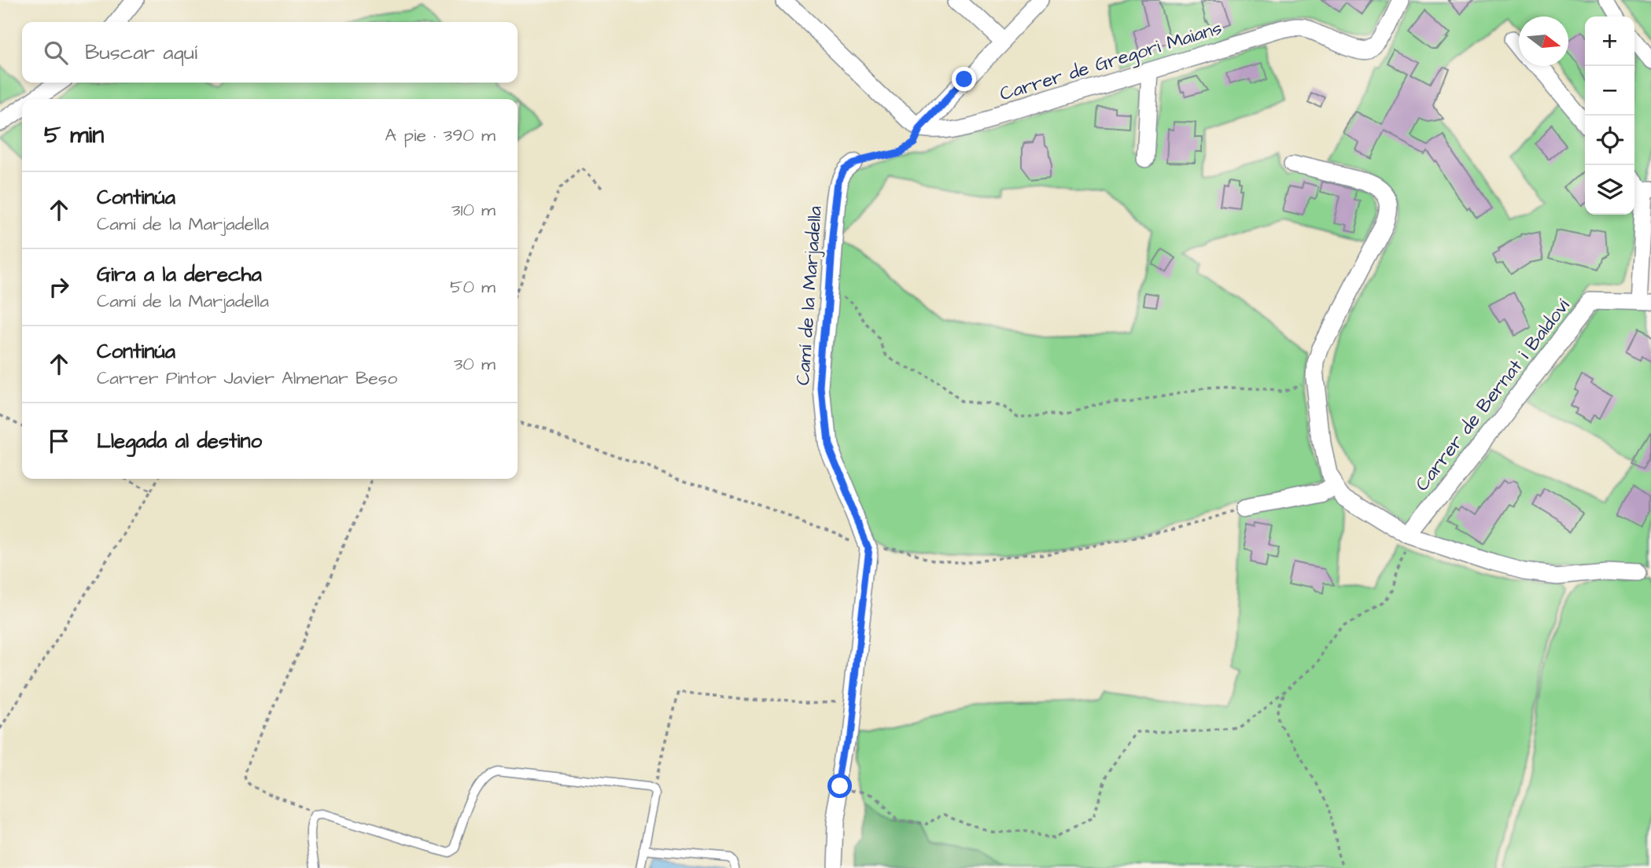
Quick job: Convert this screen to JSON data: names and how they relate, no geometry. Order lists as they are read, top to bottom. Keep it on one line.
{"streets":{"street":["Carrer de Gregori Maians","Camí de la Marjadella","Carrer de Bernat i Baldoví"]},"north":"right","page":{"map_buttons":["+","−"],"search":"Buscar aquí","heading":["5 min","A pie · 390 m"],"list":[["Continúa","Camí de la Marjadella","310 m"],["Gira a la derecha","Camí de la Marjadella","50 m"],["Continúa","Carrer Pintor Javier Almenar Beso","30 m"],"Llegada al destino"]}}
